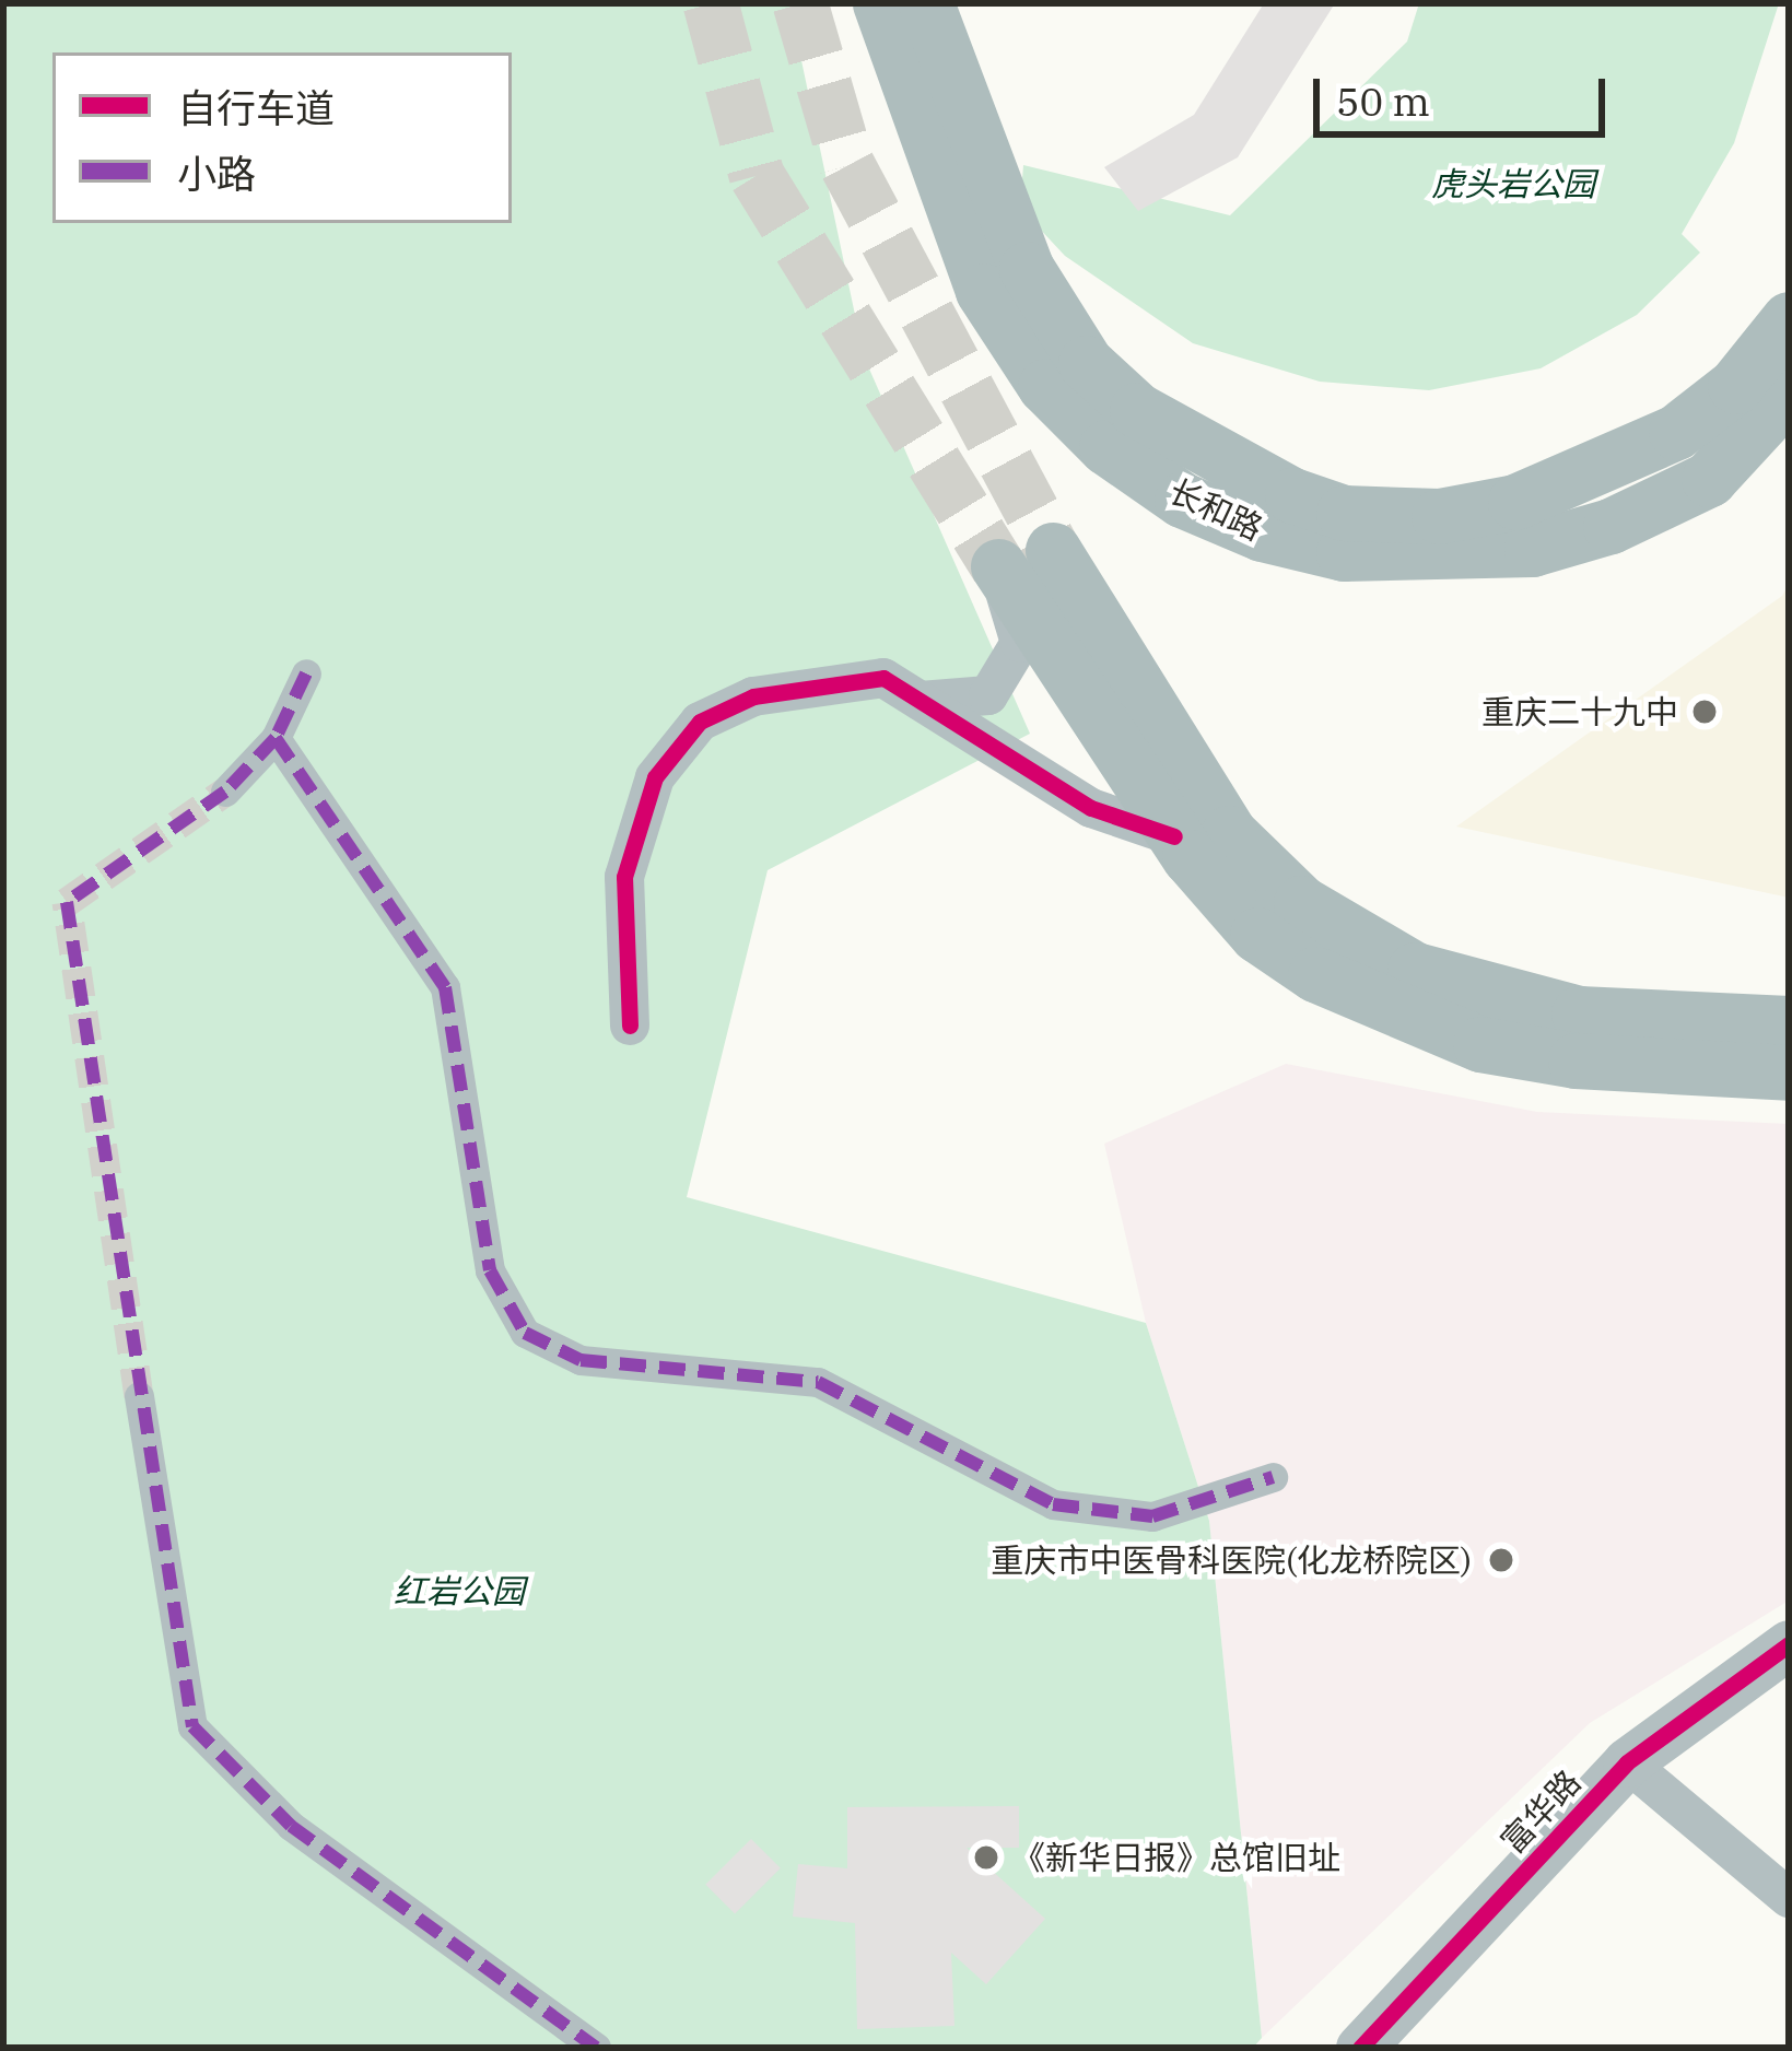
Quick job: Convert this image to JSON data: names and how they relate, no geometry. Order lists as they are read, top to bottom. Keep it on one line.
{"streets":{"main road":["长和路"],"street":["富华路"]},"parks":["虎头岩公园","红岩公园"],"places":["重庆二十九中","重庆市中医骨科医院(化龙桥院区)","《新华日报》总馆旧址"],"legend":["自行车道","小路"],"scale_bar":"50 m"}
